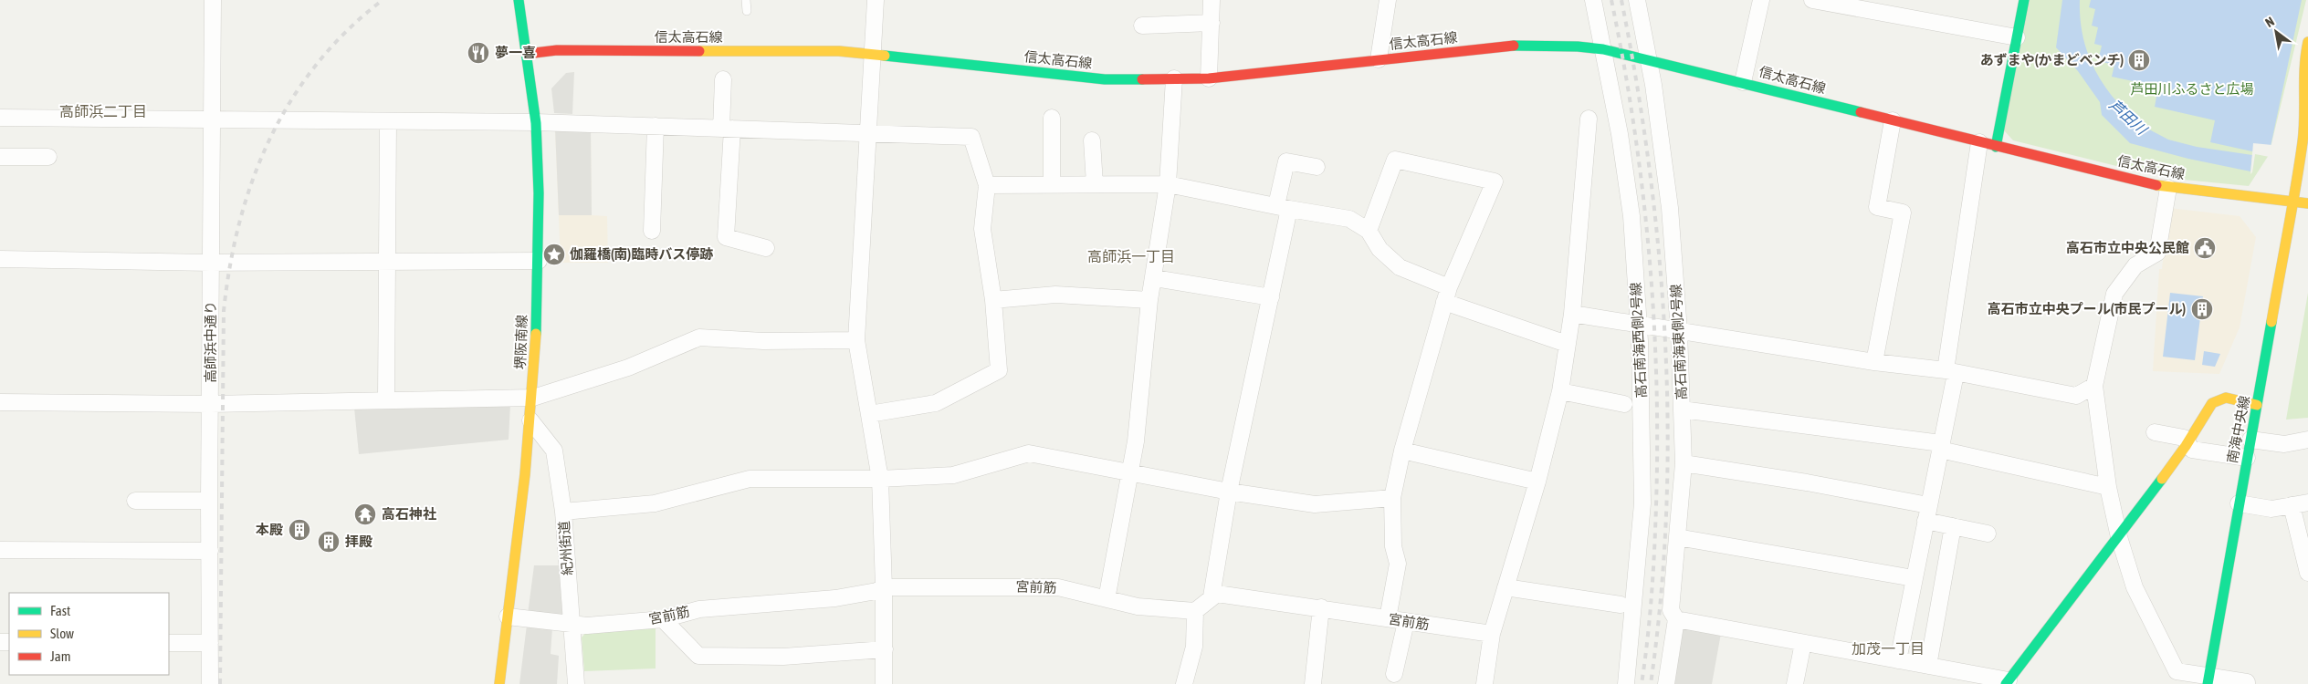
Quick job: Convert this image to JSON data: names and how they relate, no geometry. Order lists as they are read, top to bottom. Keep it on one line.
{"streets":{"main road":["信太高石線","堺阪南線","南海中央線"],"street":["高石南海西側2号線","高師浜中通り","高石南海東側2号線","紀州街道","宮前筋"]},"crossings":[["信太高石線","高石南海西側2号線"],["信太高石線","堺阪南線"],["信太高石線","高石南海東側2号線"],["信太高石線","南海中央線"],["堺阪南線","紀州街道"],["堺阪南線","宮前筋"],["紀州街道","宮前筋"]],"districts":["高師浜二丁目","高師浜一丁目","加茂一丁目"],"water":["芦田川"],"parks":["芦田川ふるさと広場"],"places":{"restaurant":["夢一喜"],"building":["あずまや(かまどベンチ)","高石市立中央プール(市民プール)","本殿","拝殿"],"public building":["高石市立中央公民館"],"place":["伽羅橋(南)臨時バス停跡"],"temple":["高石神社"]},"legend":["Fast","Slow","Jam"],"north":"top left"}
